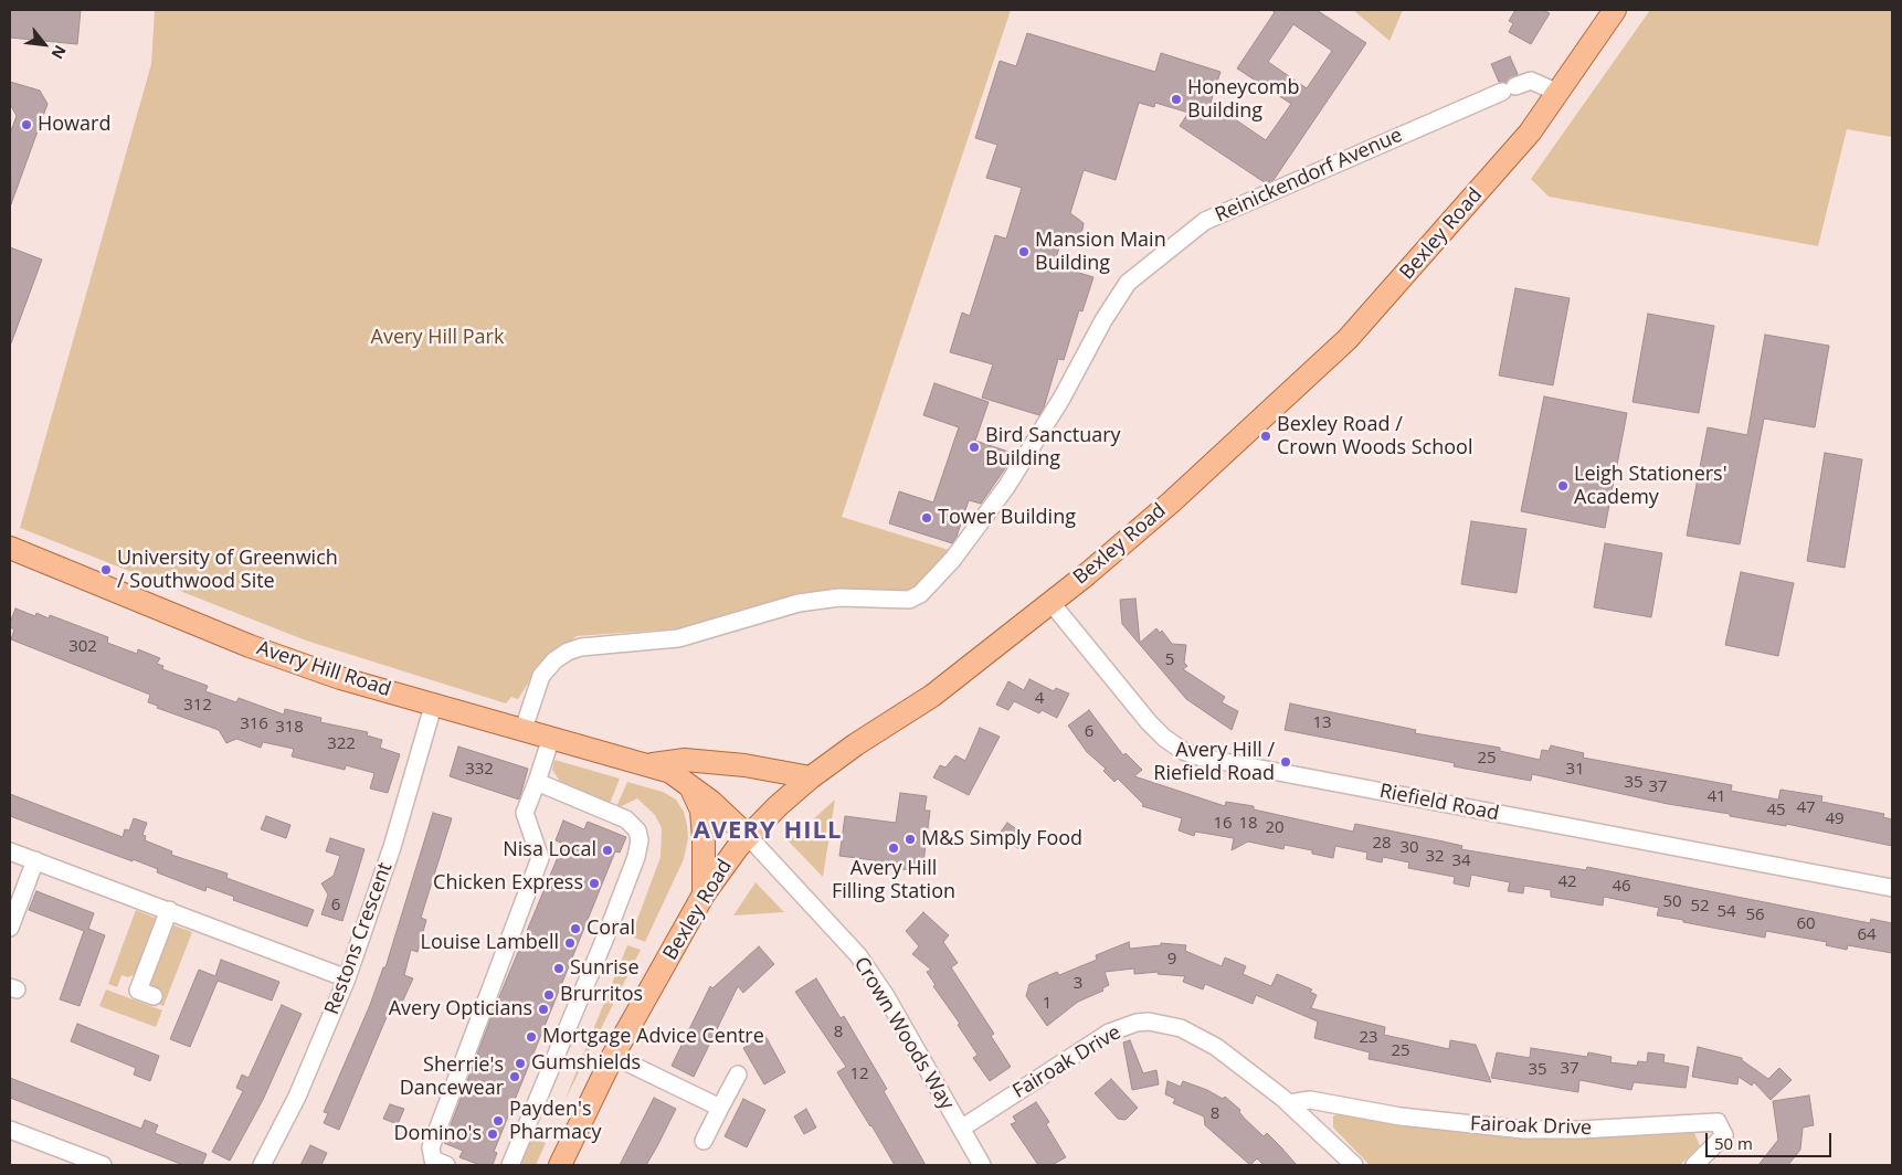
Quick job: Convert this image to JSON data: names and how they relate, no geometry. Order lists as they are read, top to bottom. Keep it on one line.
{"streets":{"main road":["Bexley Road","Avery Hill Road"],"street":["Reinickendorf Avenue","Riefield Road","Restons Crescent","Crown Woods Way","Fairoak Drive"]},"crossings":[["Reinickendorf Avenue","Bexley Road"],["Reinickendorf Avenue","Avery Hill Road"],["Bexley Road","Avery Hill Road"],["Bexley Road","Riefield Road"],["Bexley Road","Crown Woods Way"],["Avery Hill Road","Restons Crescent"],["Avery Hill Road","Crown Woods Way"],["Crown Woods Way","Fairoak Drive"]],"districts":["AVERY HILL"],"parks":["Avery Hill Park"],"places":["Honeycomb Building","Howard","Mansion Main Building","Bexley Road / Crown Woods School","Bird Sanctuary Building","Leigh Stationers' Academy","Tower Building","University of Greenwich / Southwood Site","Avery Hill / Riefield Road","M&S Simply Food","Avery Hill Filling Station","Nisa Local","Chicken Express","Coral","Louise Lambell","Sunrise","Brurritos","Avery Opticians","Mortgage Advice Centre","Gumshields","Sherrie's Dancewear","Payden's Pharmacy","Domino's"],"house_numbers":["302","5","4","312","13","316","318","6","322","25","332","31","35","37","41","47","45","49","16","18","20","28","30","32","34","42","46","50","6","52","54","56","60","64","9","3","1","8","23","25","37","35","12","8"],"scale_bar":"50 m","north":"bottom right"}
